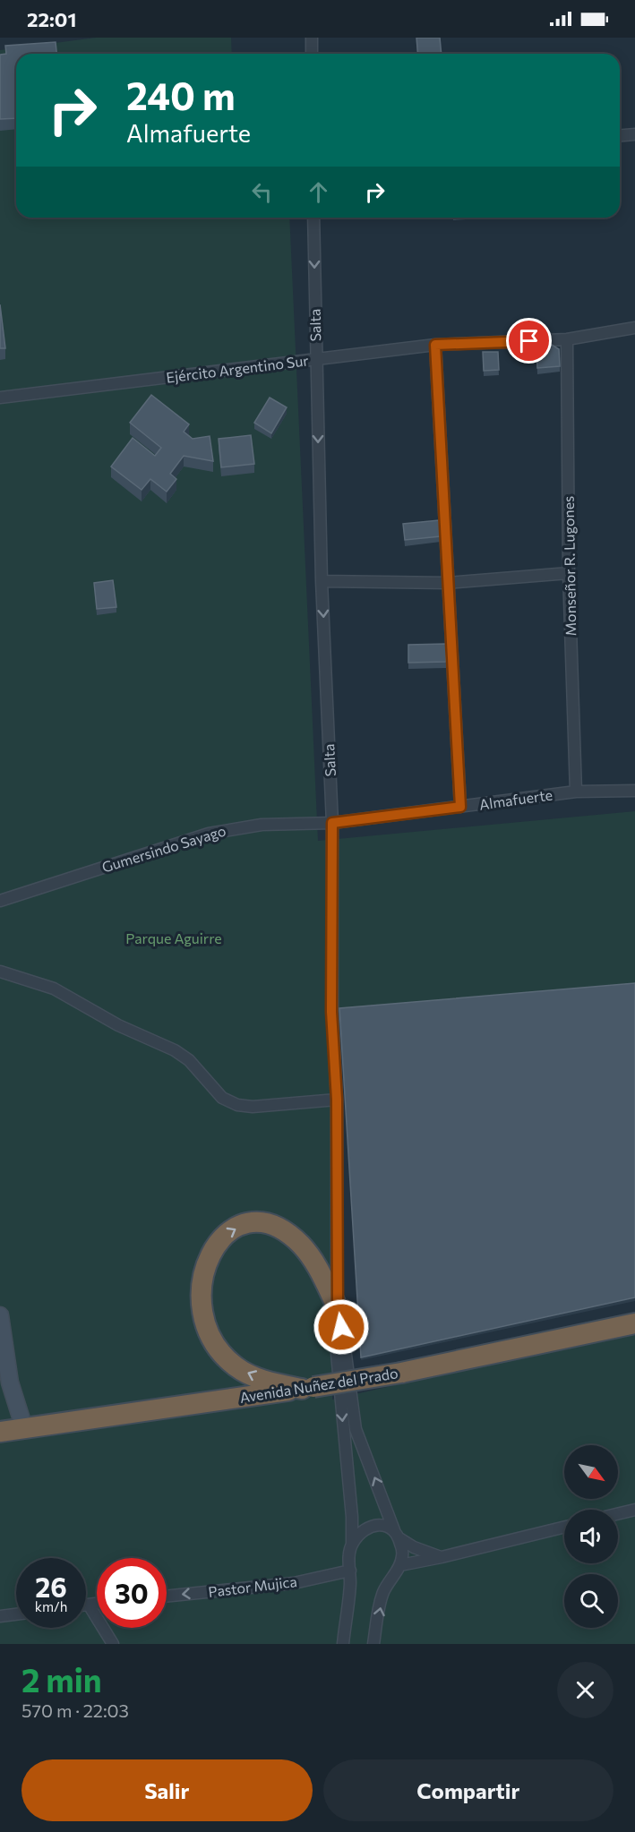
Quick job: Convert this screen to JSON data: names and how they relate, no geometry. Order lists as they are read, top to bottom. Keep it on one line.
{"streets":{"highway":["Avenida Nuñez del Prado"],"street":["Salta","Ejército Argentino Sur","Monseñor R. Lugones","Almafuerte","Gumersindo Sayago","Pastor Mujica"]},"crossings":[["Salta","Ejército Argentino Sur"],["Salta","Almafuerte"],["Salta","Gumersindo Sayago"],["Ejército Argentino Sur","Monseñor R. Lugones"],["Monseñor R. Lugones","Almafuerte"],["Almafuerte","Gumersindo Sayago"]],"one_way":["Salta","Pastor Mujica"],"parks":["Parque Aguirre"],"north":"bottom right","page":{"status":"22:01","turn":["240 m","Almafuerte"],"speed":"26 km/h","limit":"30","heading":["2 min","570 m · 22:03"],"buttons":["Salir","Compartir"]}}
